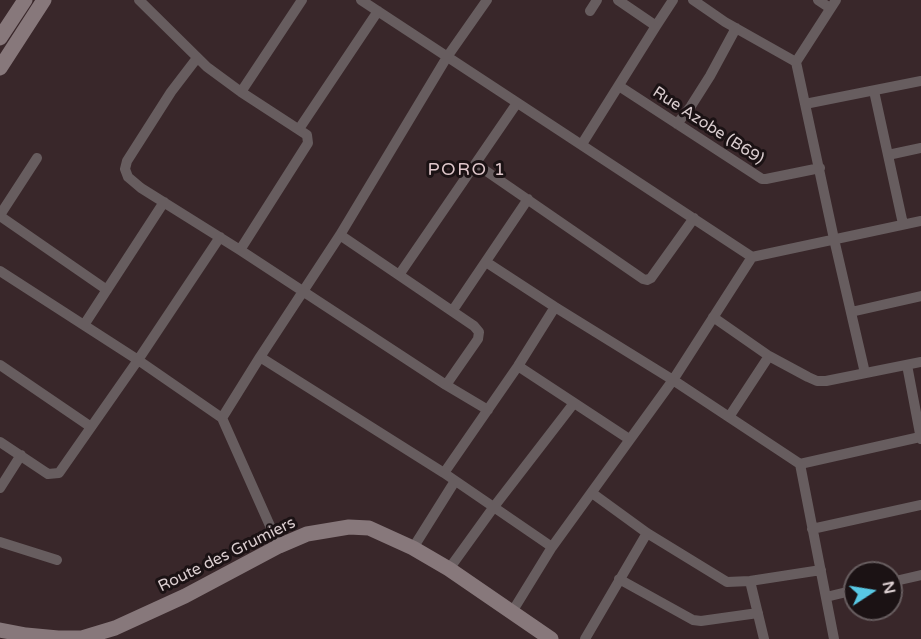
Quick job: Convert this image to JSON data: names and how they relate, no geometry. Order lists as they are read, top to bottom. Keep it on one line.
{"streets":{"main road":["Route des Grumiers"],"street":["Rue Azobe (B69)"]},"districts":["PORO 1"],"north":"right"}
